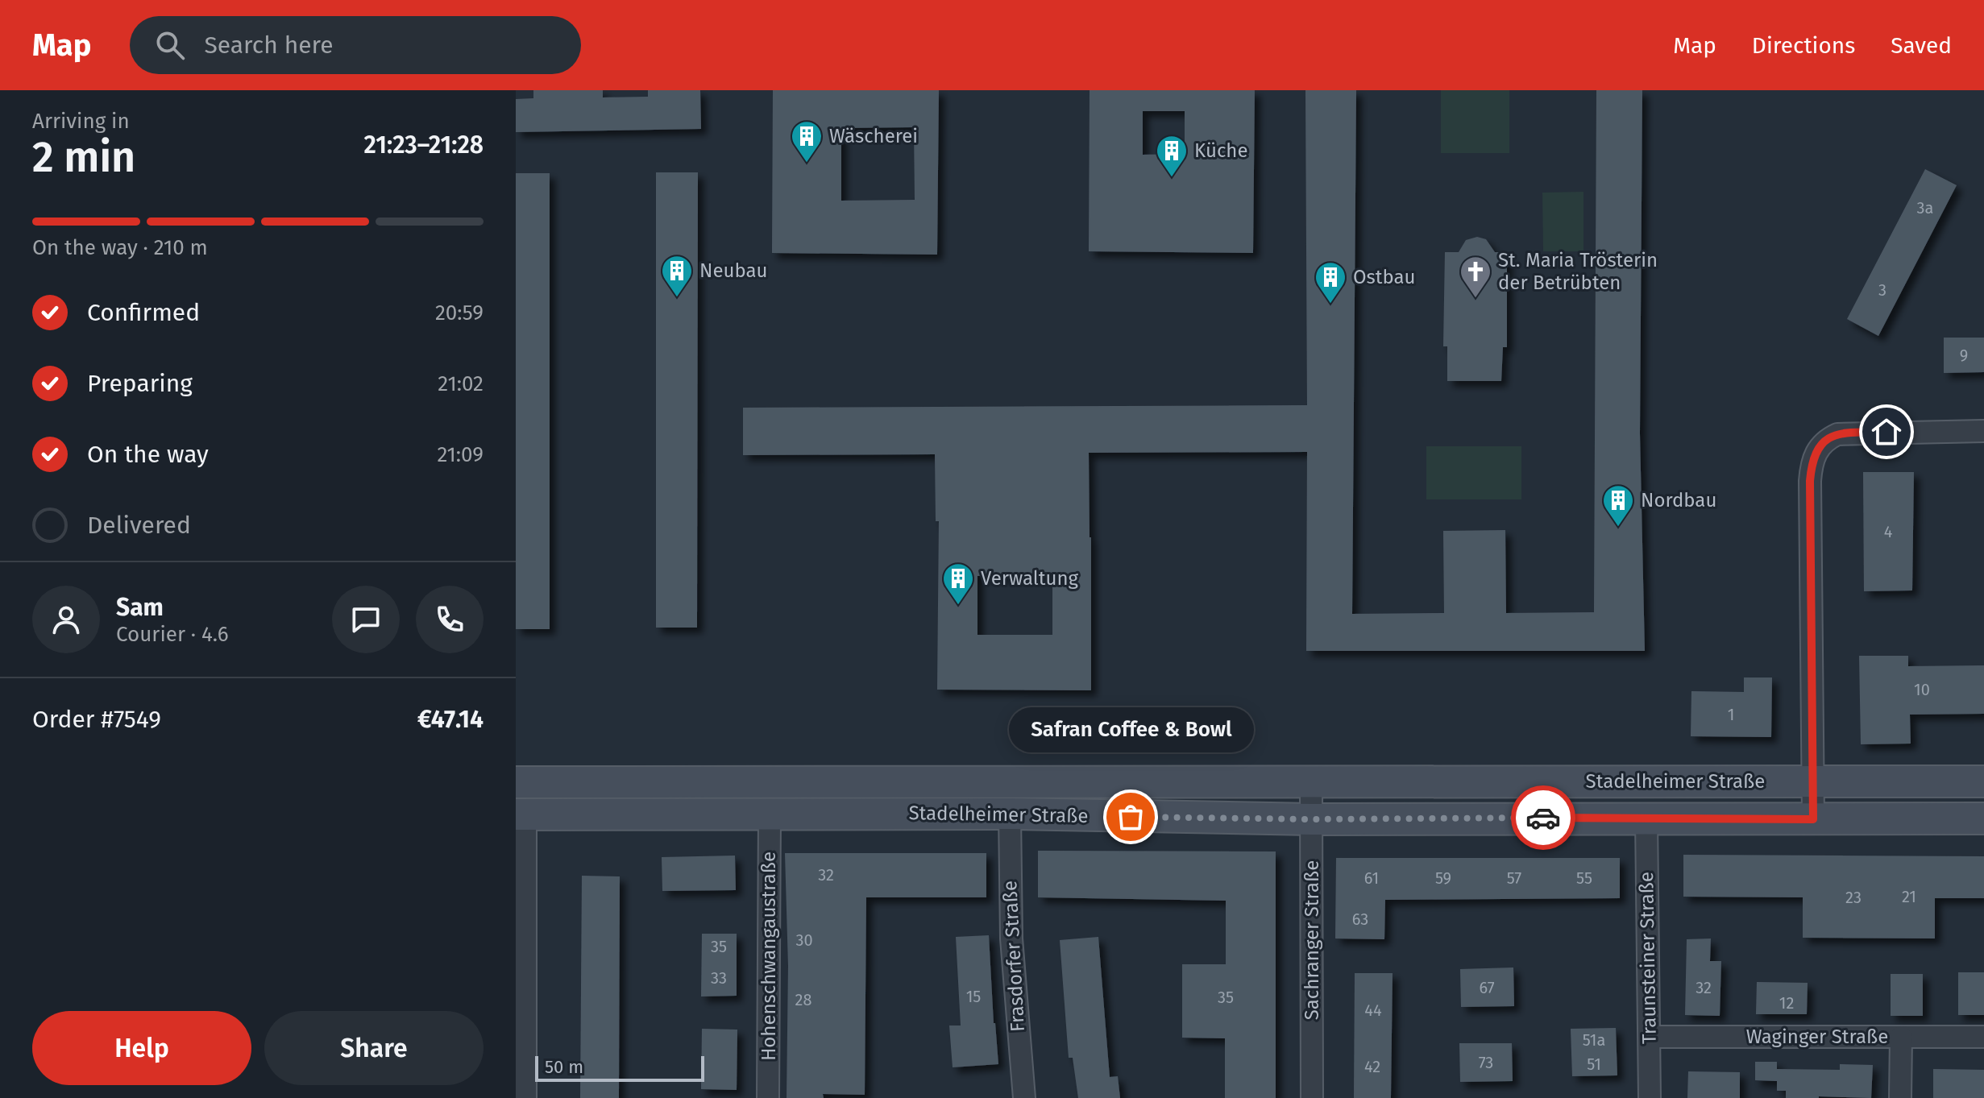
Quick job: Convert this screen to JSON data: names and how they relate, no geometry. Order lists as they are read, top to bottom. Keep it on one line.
{"streets":{"main road":["Stadelheimer Straße"],"street":["Sachranger Straße","Hohenschwangaustraße","Frasdorfer Straße","Traunsteiner Straße","Waginger Straße"]},"crossings":[["Stadelheimer Straße","Sachranger Straße"],["Stadelheimer Straße","Hohenschwangaustraße"],["Stadelheimer Straße","Frasdorfer Straße"],["Stadelheimer Straße","Traunsteiner Straße"],["Traunsteiner Straße","Waginger Straße"]],"places":{"building":["Wäscherei","Küche","Neubau","Ostbau","Nordbau","Verwaltung"],"church":["St. Maria Trösterin der Betrübten"],"other":["Safran Coffee & Bowl"]},"house_numbers":["3a","3","9","4","10","1","32","61","59","57","55","21","23","63","30","35","33","67","32","15","35","28","12","44","51a","73","51","42"],"scale_bar":"50 m","page":{"header":"Map","search":"Search here","nav":["Map","Directions","Saved"],"heading":["2 min","Arriving in","21:23–21:28"],"panel":["Sam","Courier · 4.6","Order #7549","€47.14"],"bar":"On the way · 210 m","list":[["Confirmed","20:59"],["Preparing","21:02"],["On the way","21:09"],"Delivered"],"bubble":"Safran Coffee & Bowl","buttons":["Help","Share"],"scale":"50 m"}}
